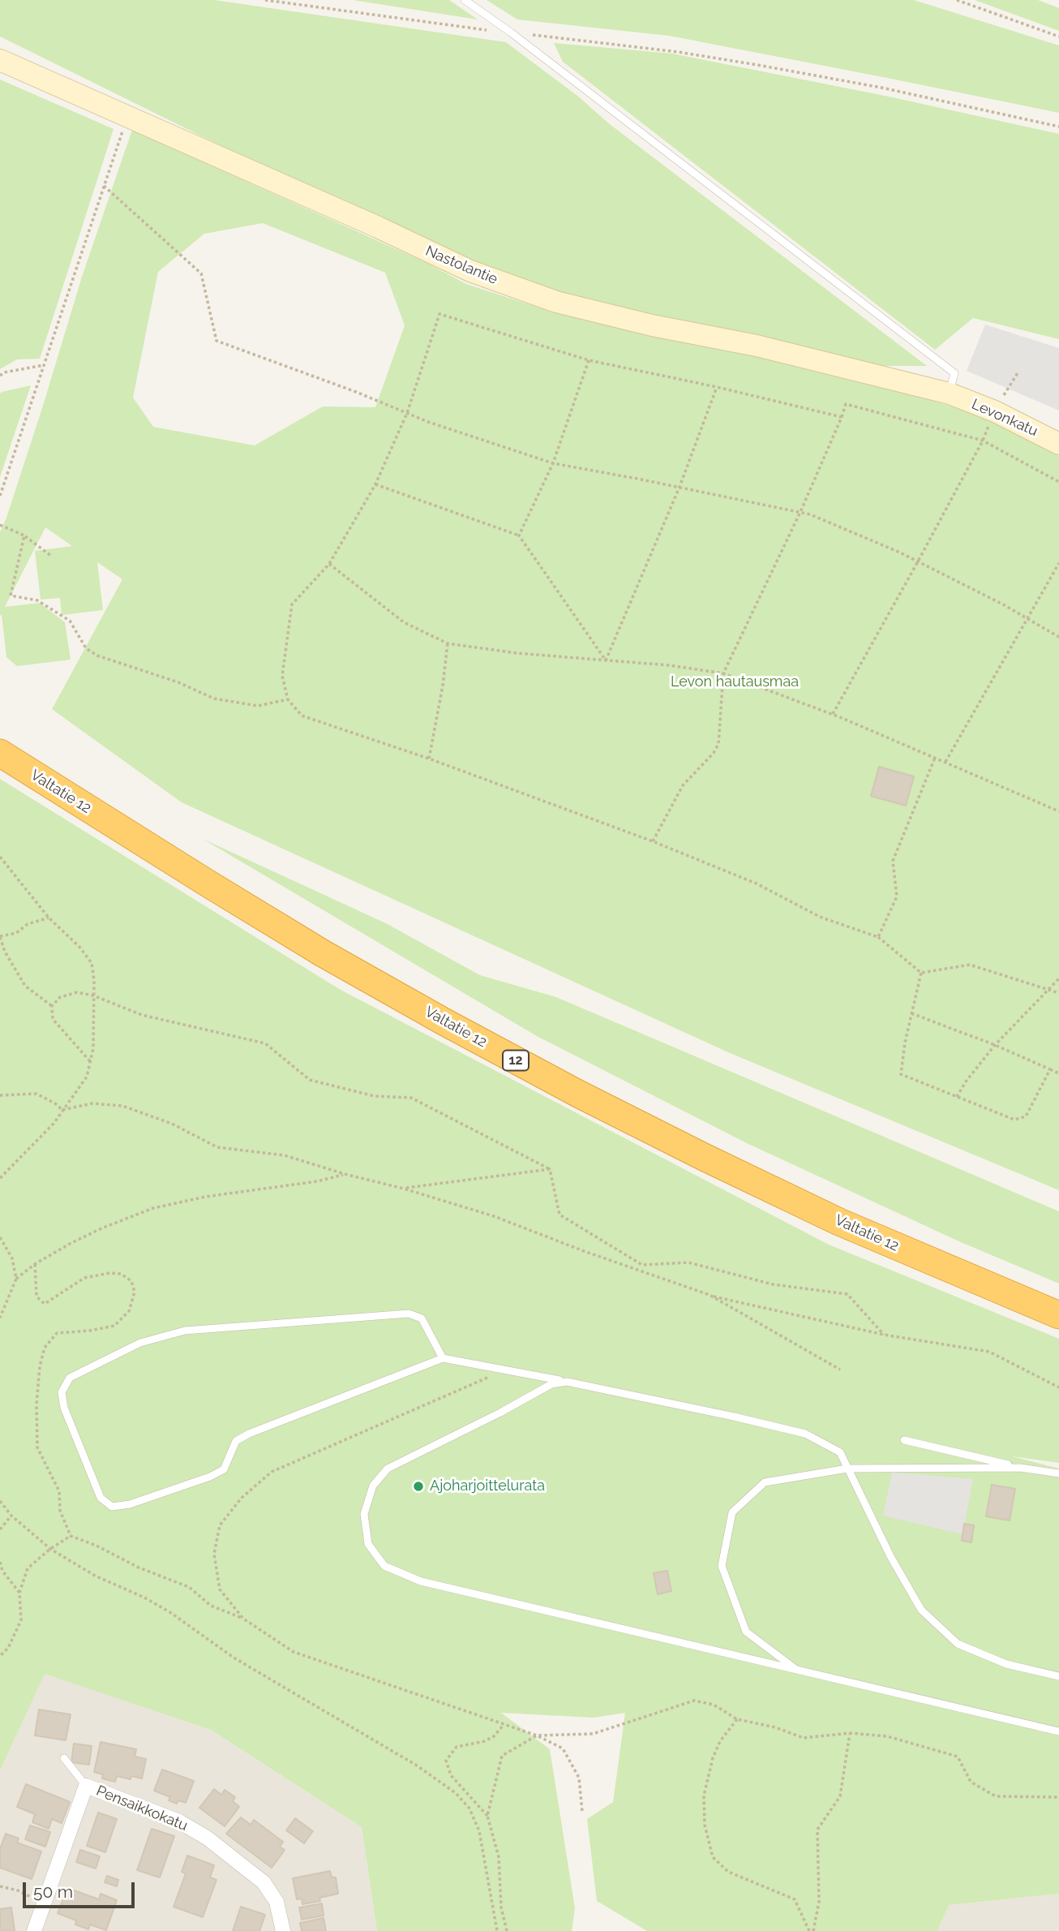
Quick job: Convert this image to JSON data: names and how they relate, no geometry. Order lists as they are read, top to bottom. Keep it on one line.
{"streets":{"highway":["Valtatie 12","12"],"main road":["Nastolantie","Levonkatu"],"street":["Pensaikkokatu"]},"crossings":[["Nastolantie","Levonkatu"]],"parks":["Levon hautausmaa"],"places":["Ajoharjoittelurata"],"scale_bar":"50 m"}
